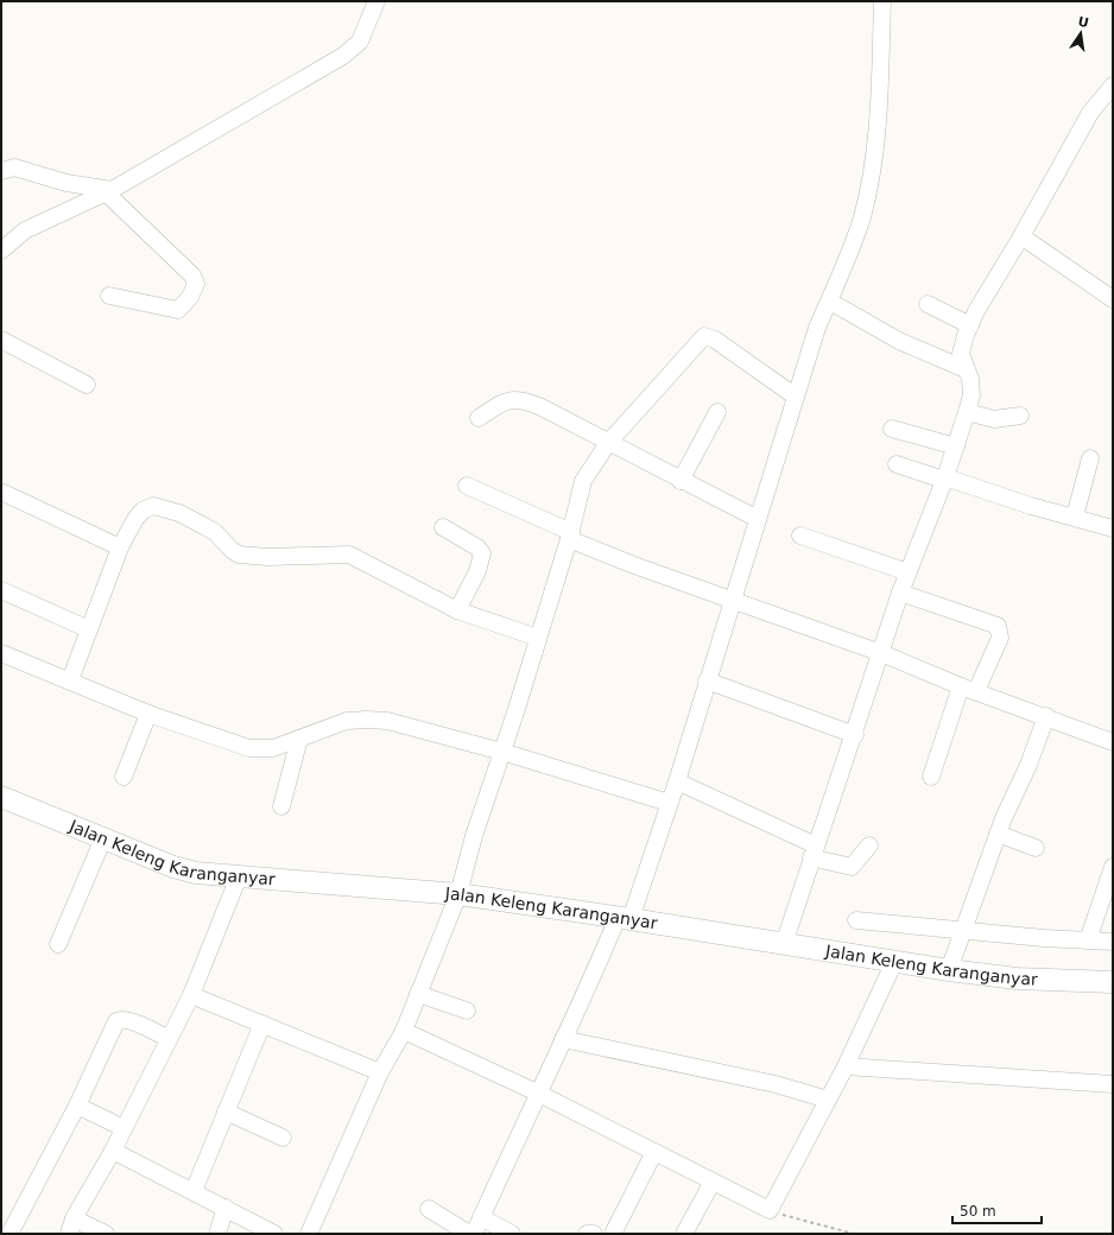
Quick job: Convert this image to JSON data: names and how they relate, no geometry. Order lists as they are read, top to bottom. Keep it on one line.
{"streets":{"main road":["Jalan Keleng Karanganyar"]},"scale_bar":"50 m","north":"top"}
